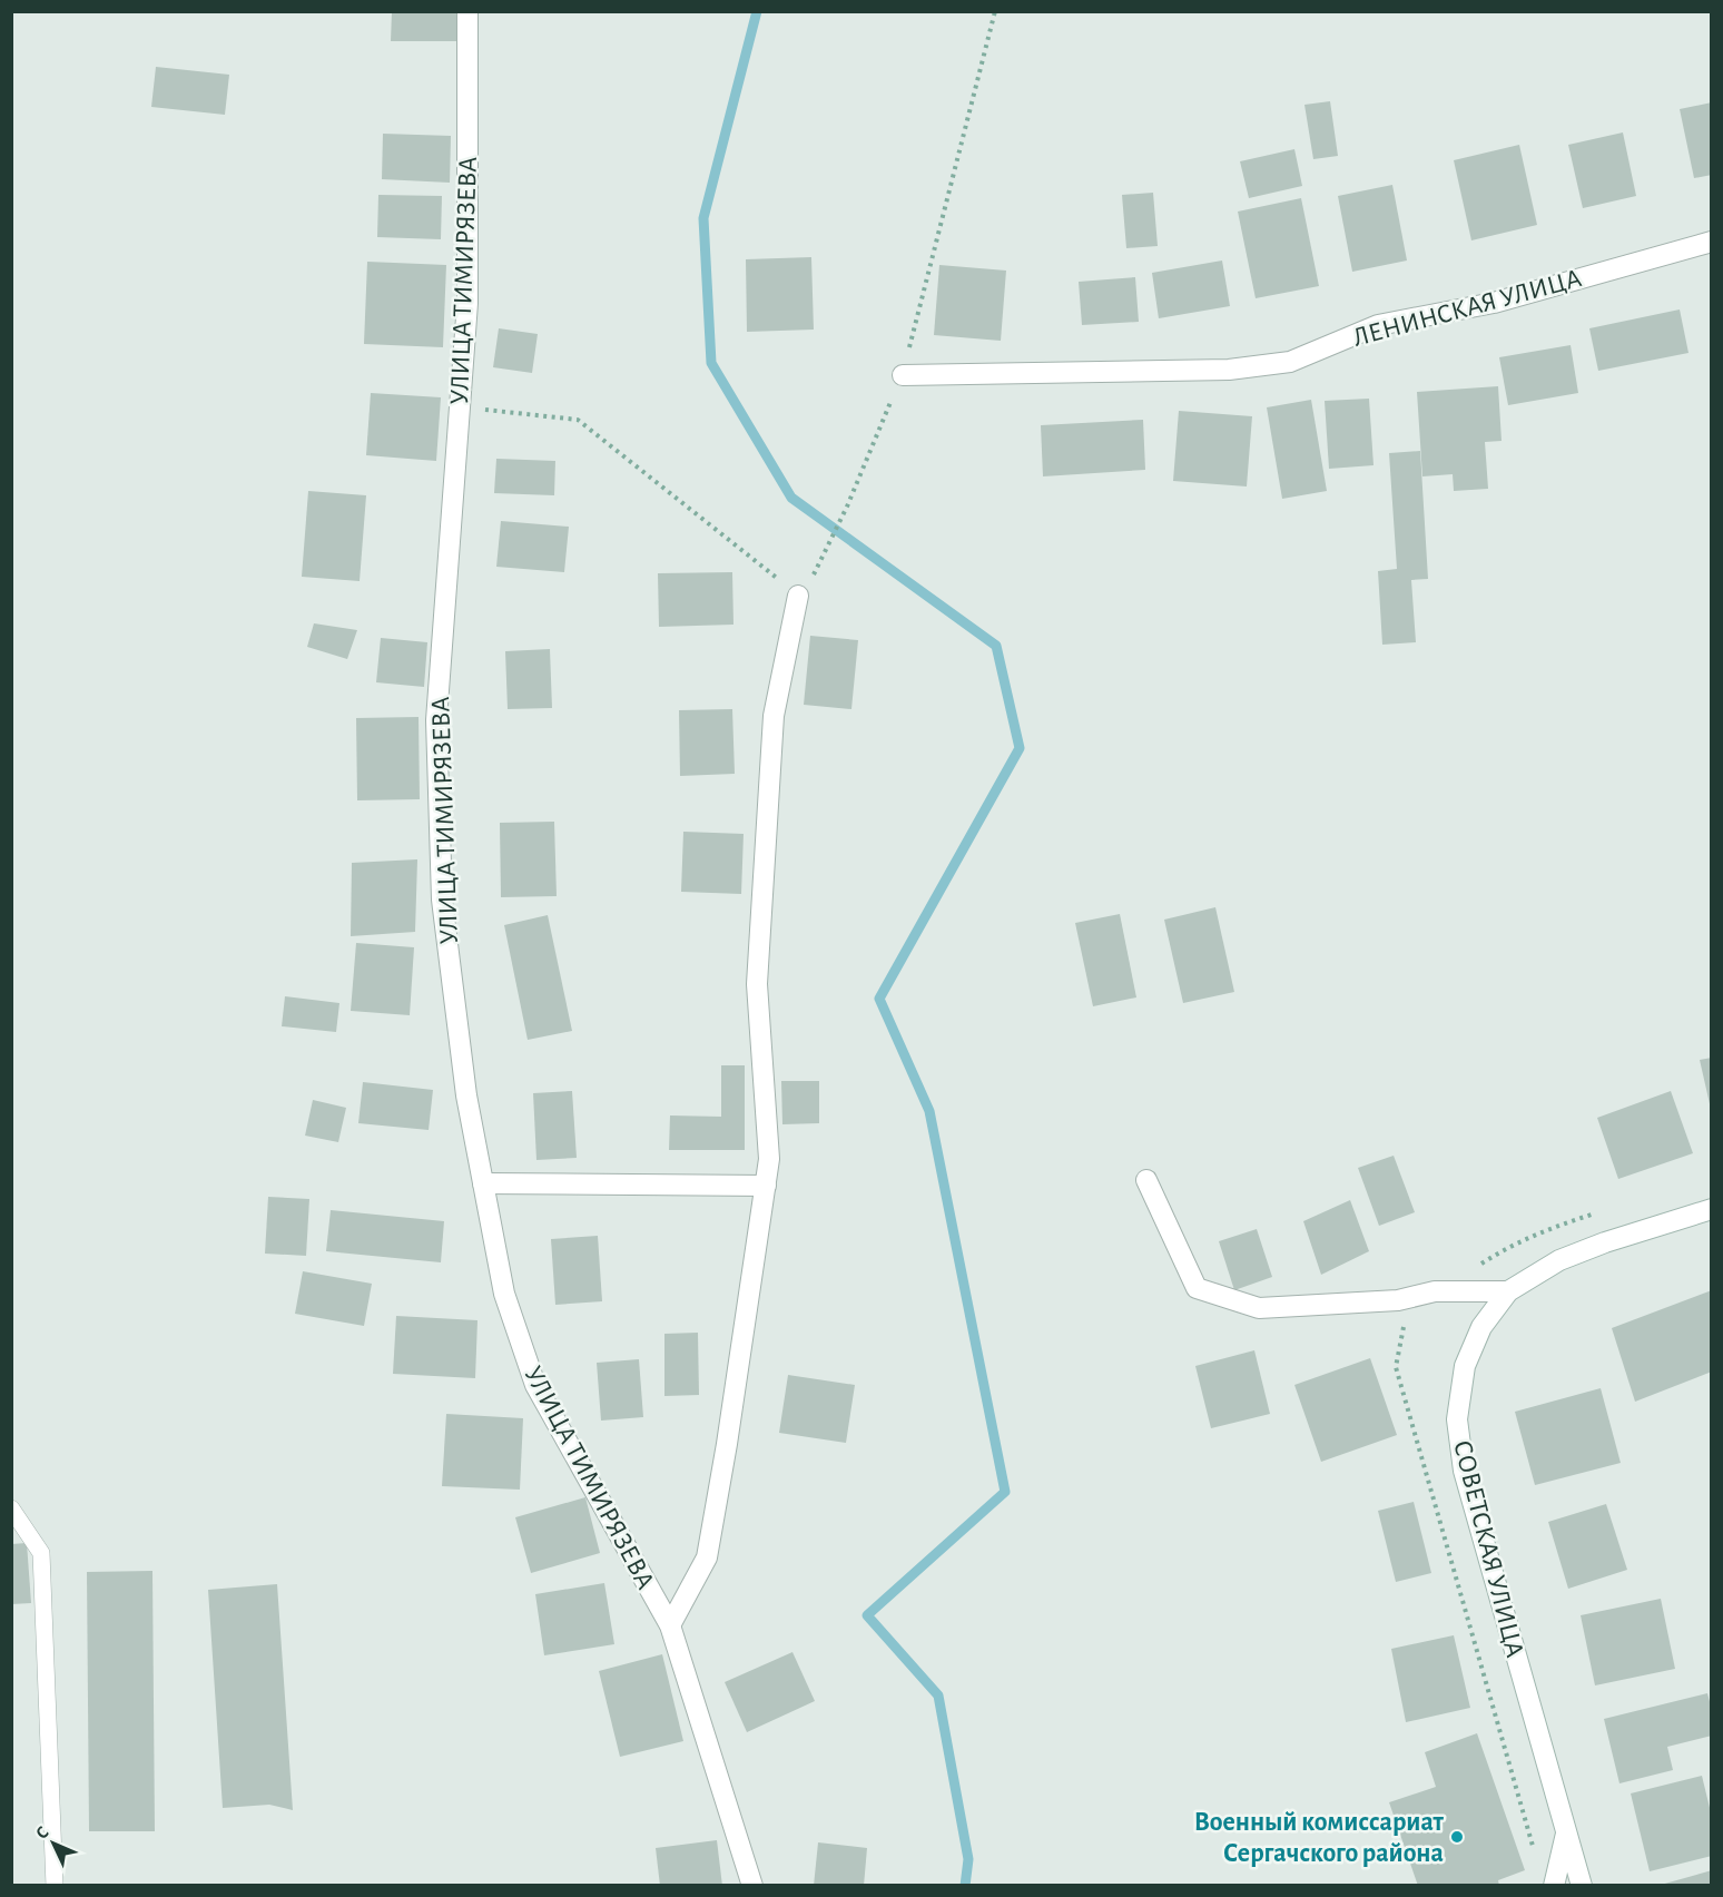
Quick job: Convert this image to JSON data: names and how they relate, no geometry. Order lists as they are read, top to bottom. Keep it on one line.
{"streets":{"street":["УЛИЦА ТИМИРЯЗЕВА","ЛЕНИНСКАЯ УЛИЦА","СОВЕТСКАЯ УЛИЦА"]},"places":["Военный комиссариат Сергачского района"],"north":"top left"}
